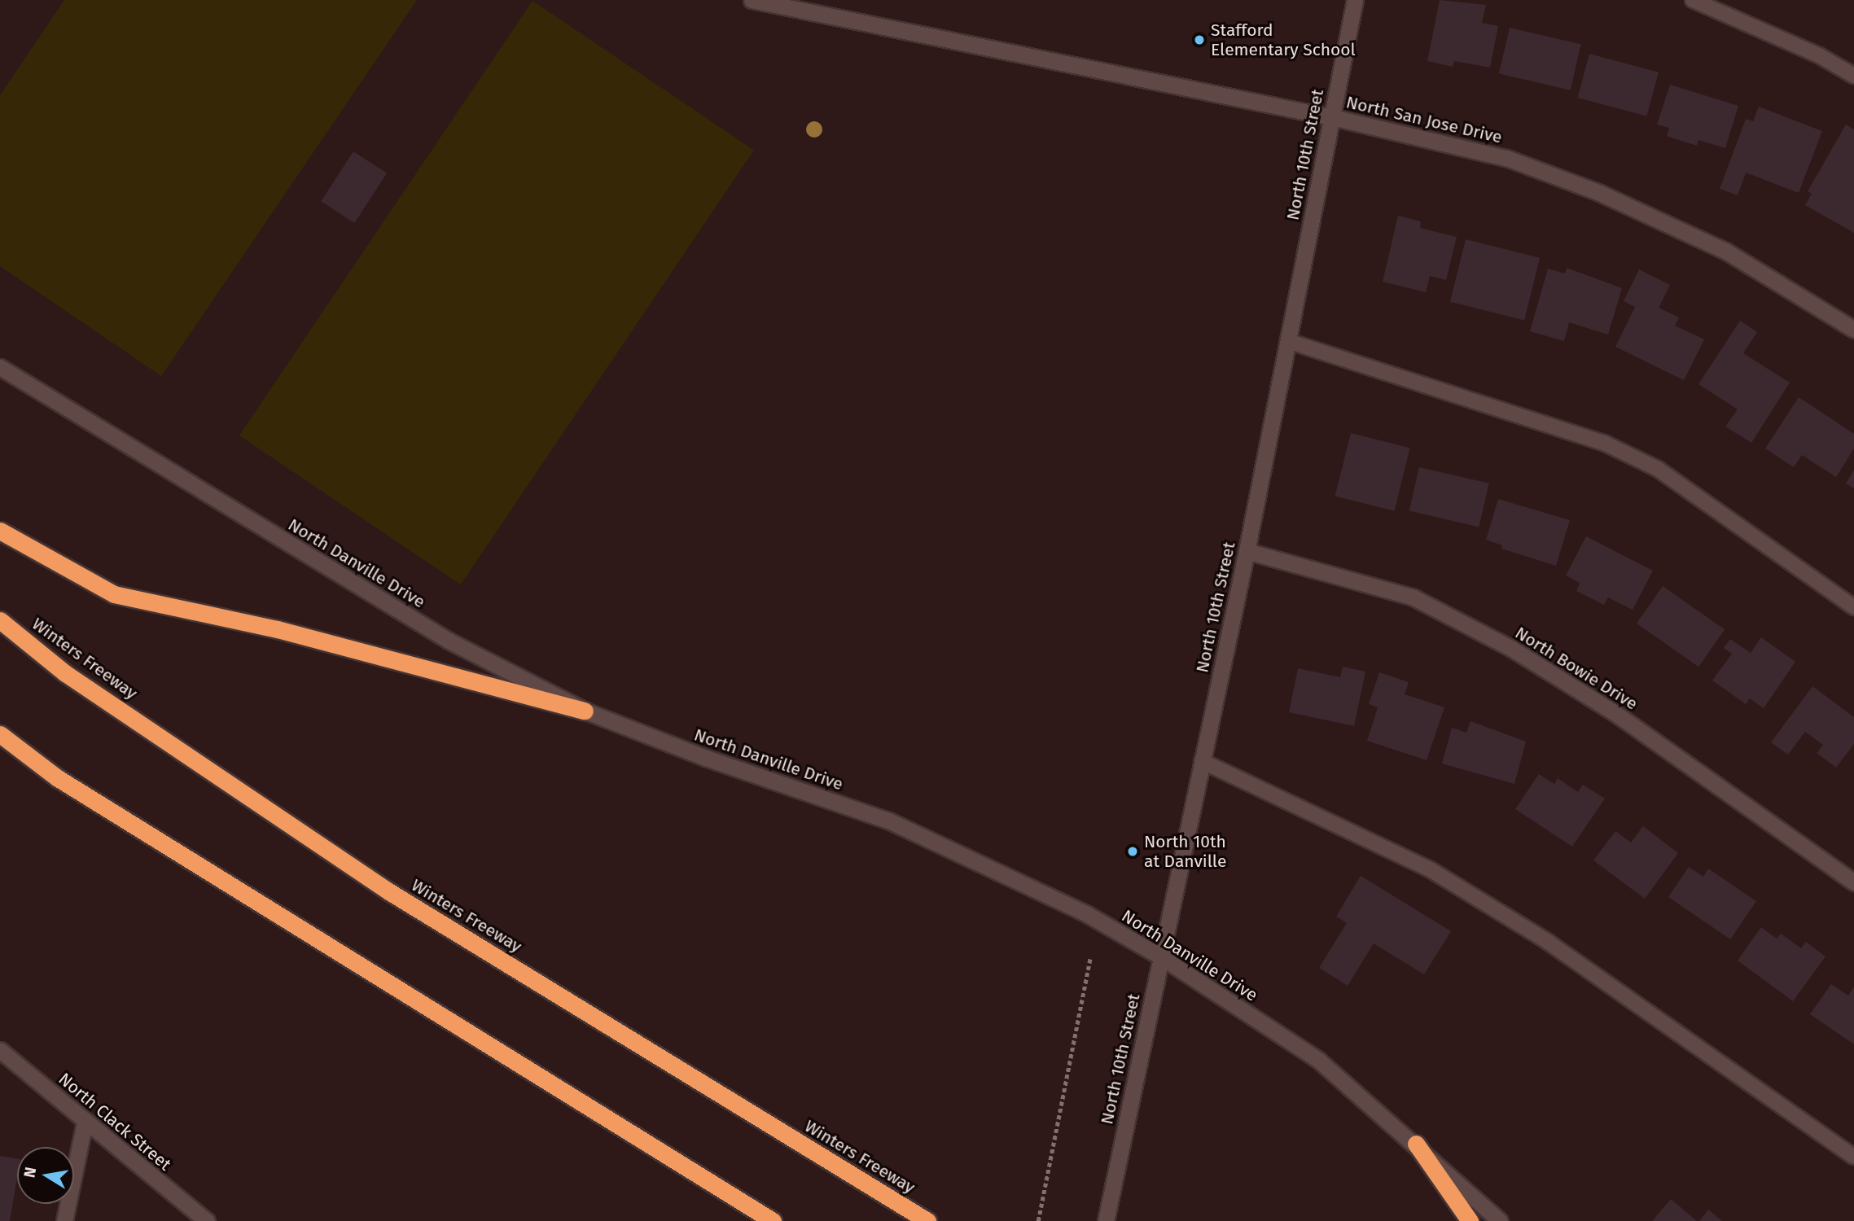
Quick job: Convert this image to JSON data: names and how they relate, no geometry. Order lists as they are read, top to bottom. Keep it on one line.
{"streets":{"highway":["Winters Freeway"],"main road":["North San Jose Drive","North 10th Street","North Danville Drive","North Bowie Drive","North Clack Street"]},"crossings":[["North San Jose Drive","North 10th Street"],["North 10th Street","North Danville Drive"],["North 10th Street","North Bowie Drive"]],"places":["Stafford Elementary School","North 10th at Danville"],"north":"left"}
